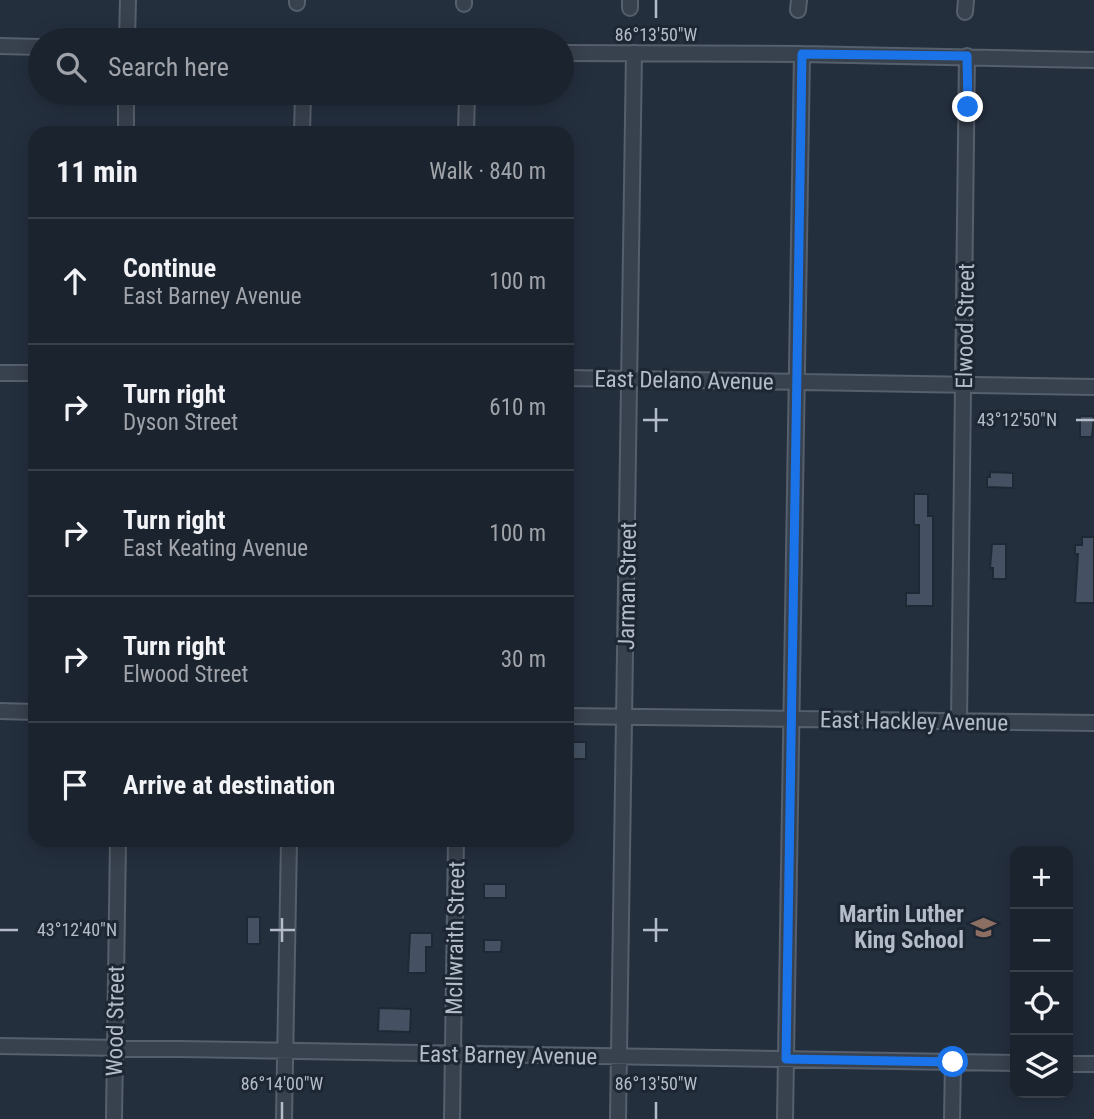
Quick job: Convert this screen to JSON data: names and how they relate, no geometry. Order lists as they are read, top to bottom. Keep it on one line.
{"streets":{"street":["Elwood Street","East Delano Avenue","Jarman Street","East Hackley Avenue","McIlwraith Street","Wood Street","East Barney Avenue"]},"crossings":[["Elwood Street","East Delano Avenue"],["Elwood Street","East Hackley Avenue"],["East Delano Avenue","Jarman Street"],["Jarman Street","East Hackley Avenue"],["Jarman Street","East Barney Avenue"],["McIlwraith Street","East Barney Avenue"],["Wood Street","East Barney Avenue"]],"places":{"school or university":["Martin Luther King School"]},"page":{"search":"Search here","heading":["11 min","Walk · 840 m"],"list":[["Continue","East Barney Avenue","100 m"],["Turn right","Dyson Street","610 m"],["Turn right","East Keating Avenue","100 m"],["Turn right","Elwood Street","30 m"],"Arrive at destination"],"map_buttons":["+","−"]},"coordinates":["86°13'50\"W","43°12'50\"N","43°12'40\"N","86°14'00\"W"]}
